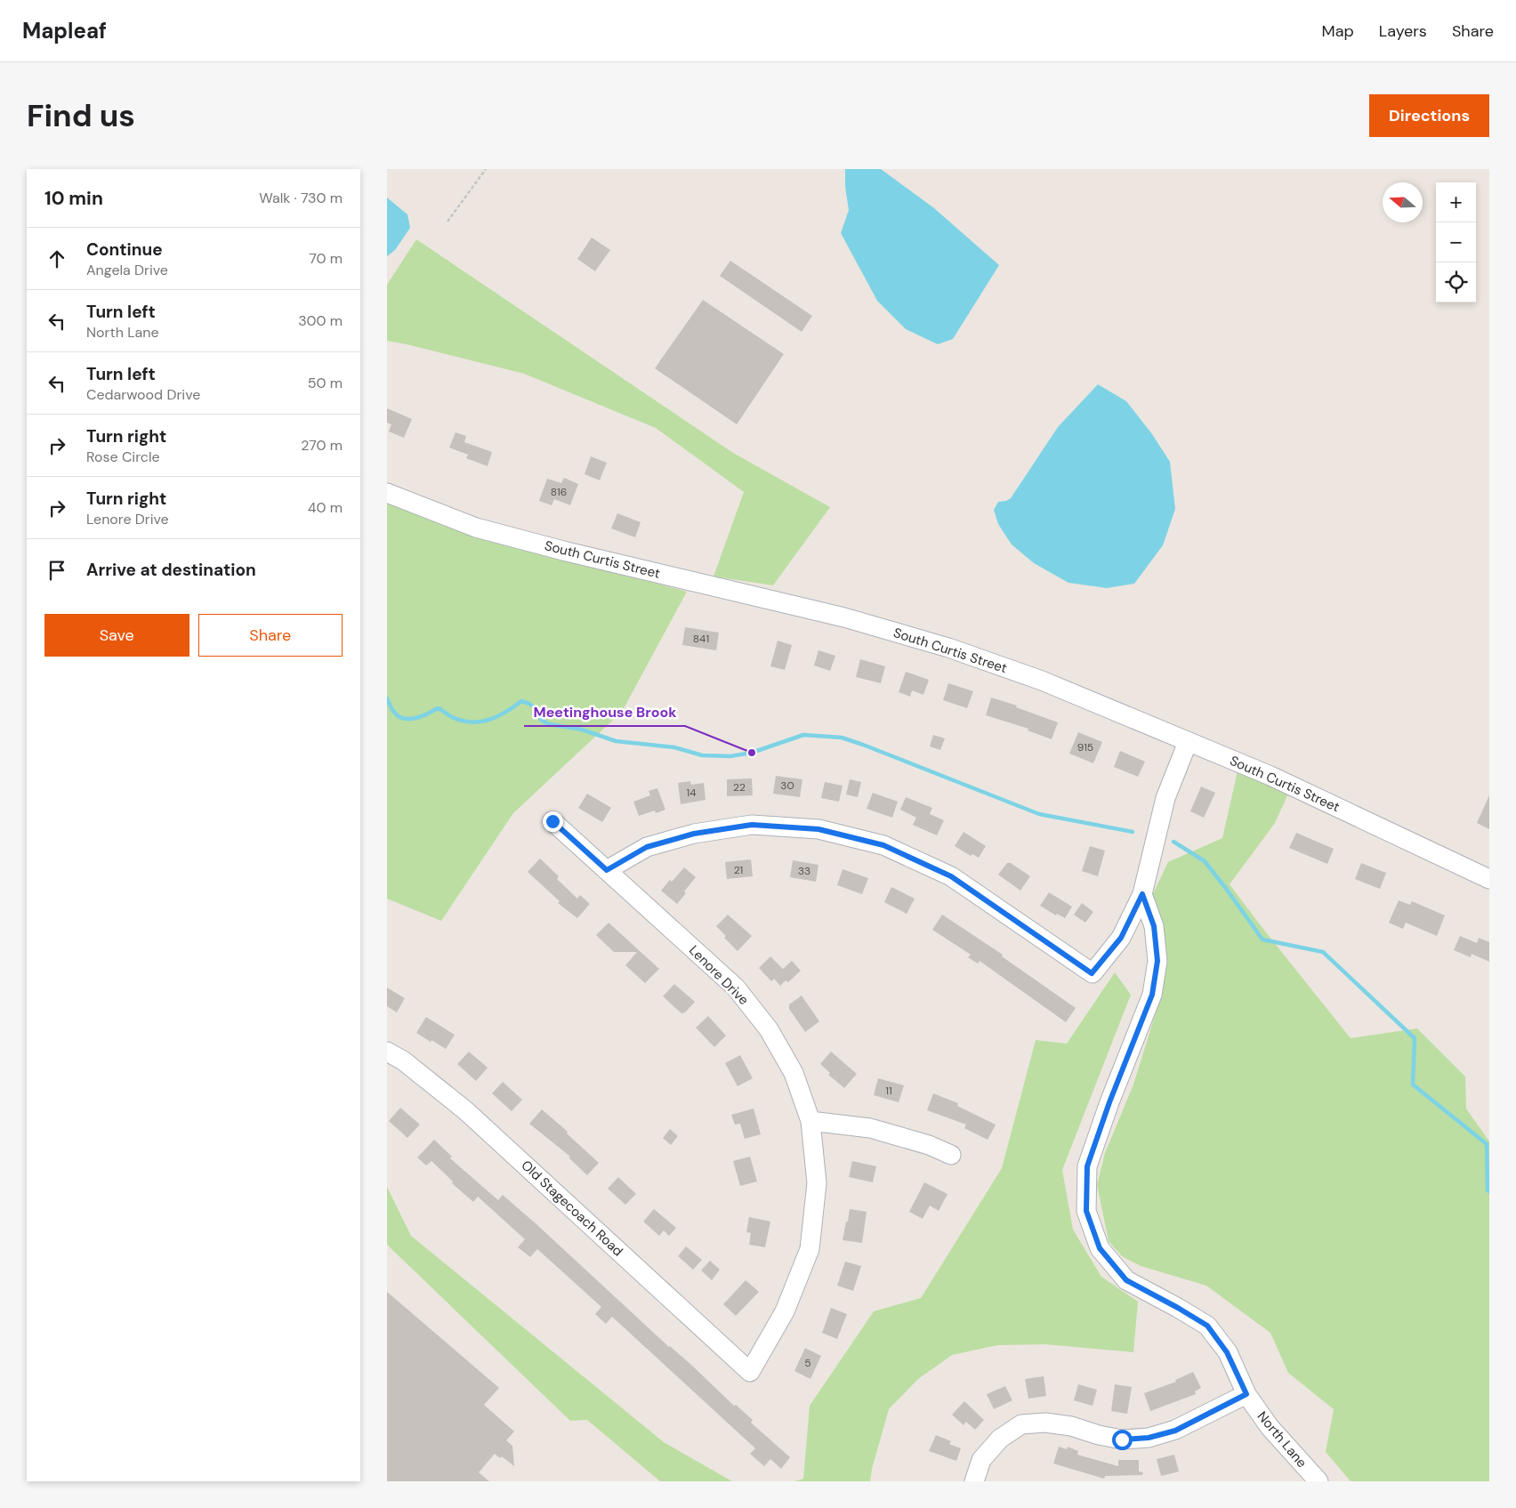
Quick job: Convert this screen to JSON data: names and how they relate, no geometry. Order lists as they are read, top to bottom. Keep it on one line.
{"streets":{"street":["South Curtis Street","Lenore Drive","Old Stagecoach Road","North Lane"]},"crossings":[["Lenore Drive","Old Stagecoach Road"]],"places":["Meetinghouse Brook"],"house_numbers":["816","841","915","30","22","14","21","33","11","5"],"north":"left","page":{"header":"Mapleaf","nav":["Map","Layers","Share"],"buttons":["Directions",["Save","Share"]],"title":"Find us","heading":["10 min","Walk · 730 m"],"map_buttons":["+","−"],"list":[["Continue","Angela Drive","70 m"],["Turn left","North Lane","300 m"],["Turn left","Cedarwood Drive","50 m"],["Turn right","Rose Circle","270 m"],["Turn right","Lenore Drive","40 m"],"Arrive at destination"]}}
